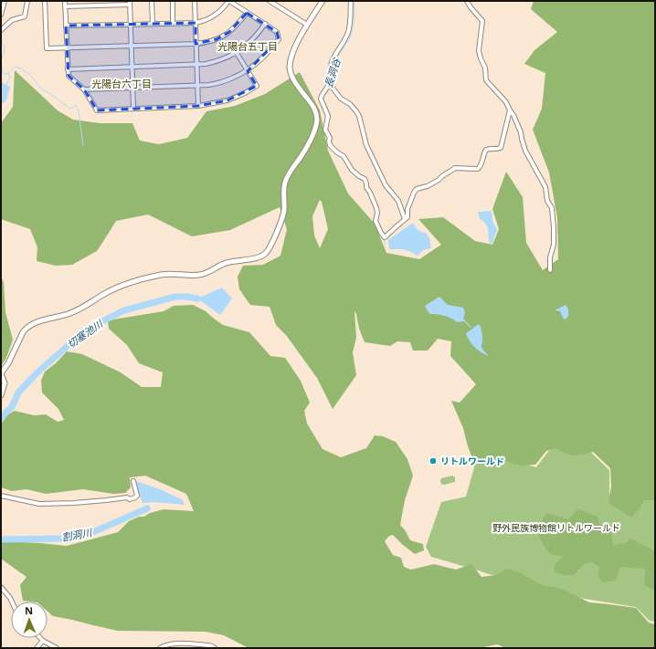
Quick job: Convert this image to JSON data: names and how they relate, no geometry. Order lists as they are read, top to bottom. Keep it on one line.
{"districts":["光陽台五丁目","光陽台六丁目"],"water":["長洞谷","切塞池川","割洞川"],"parks":["野外民族博物館リトルワールド"],"places":["リトルワールド"],"north":"top"}
